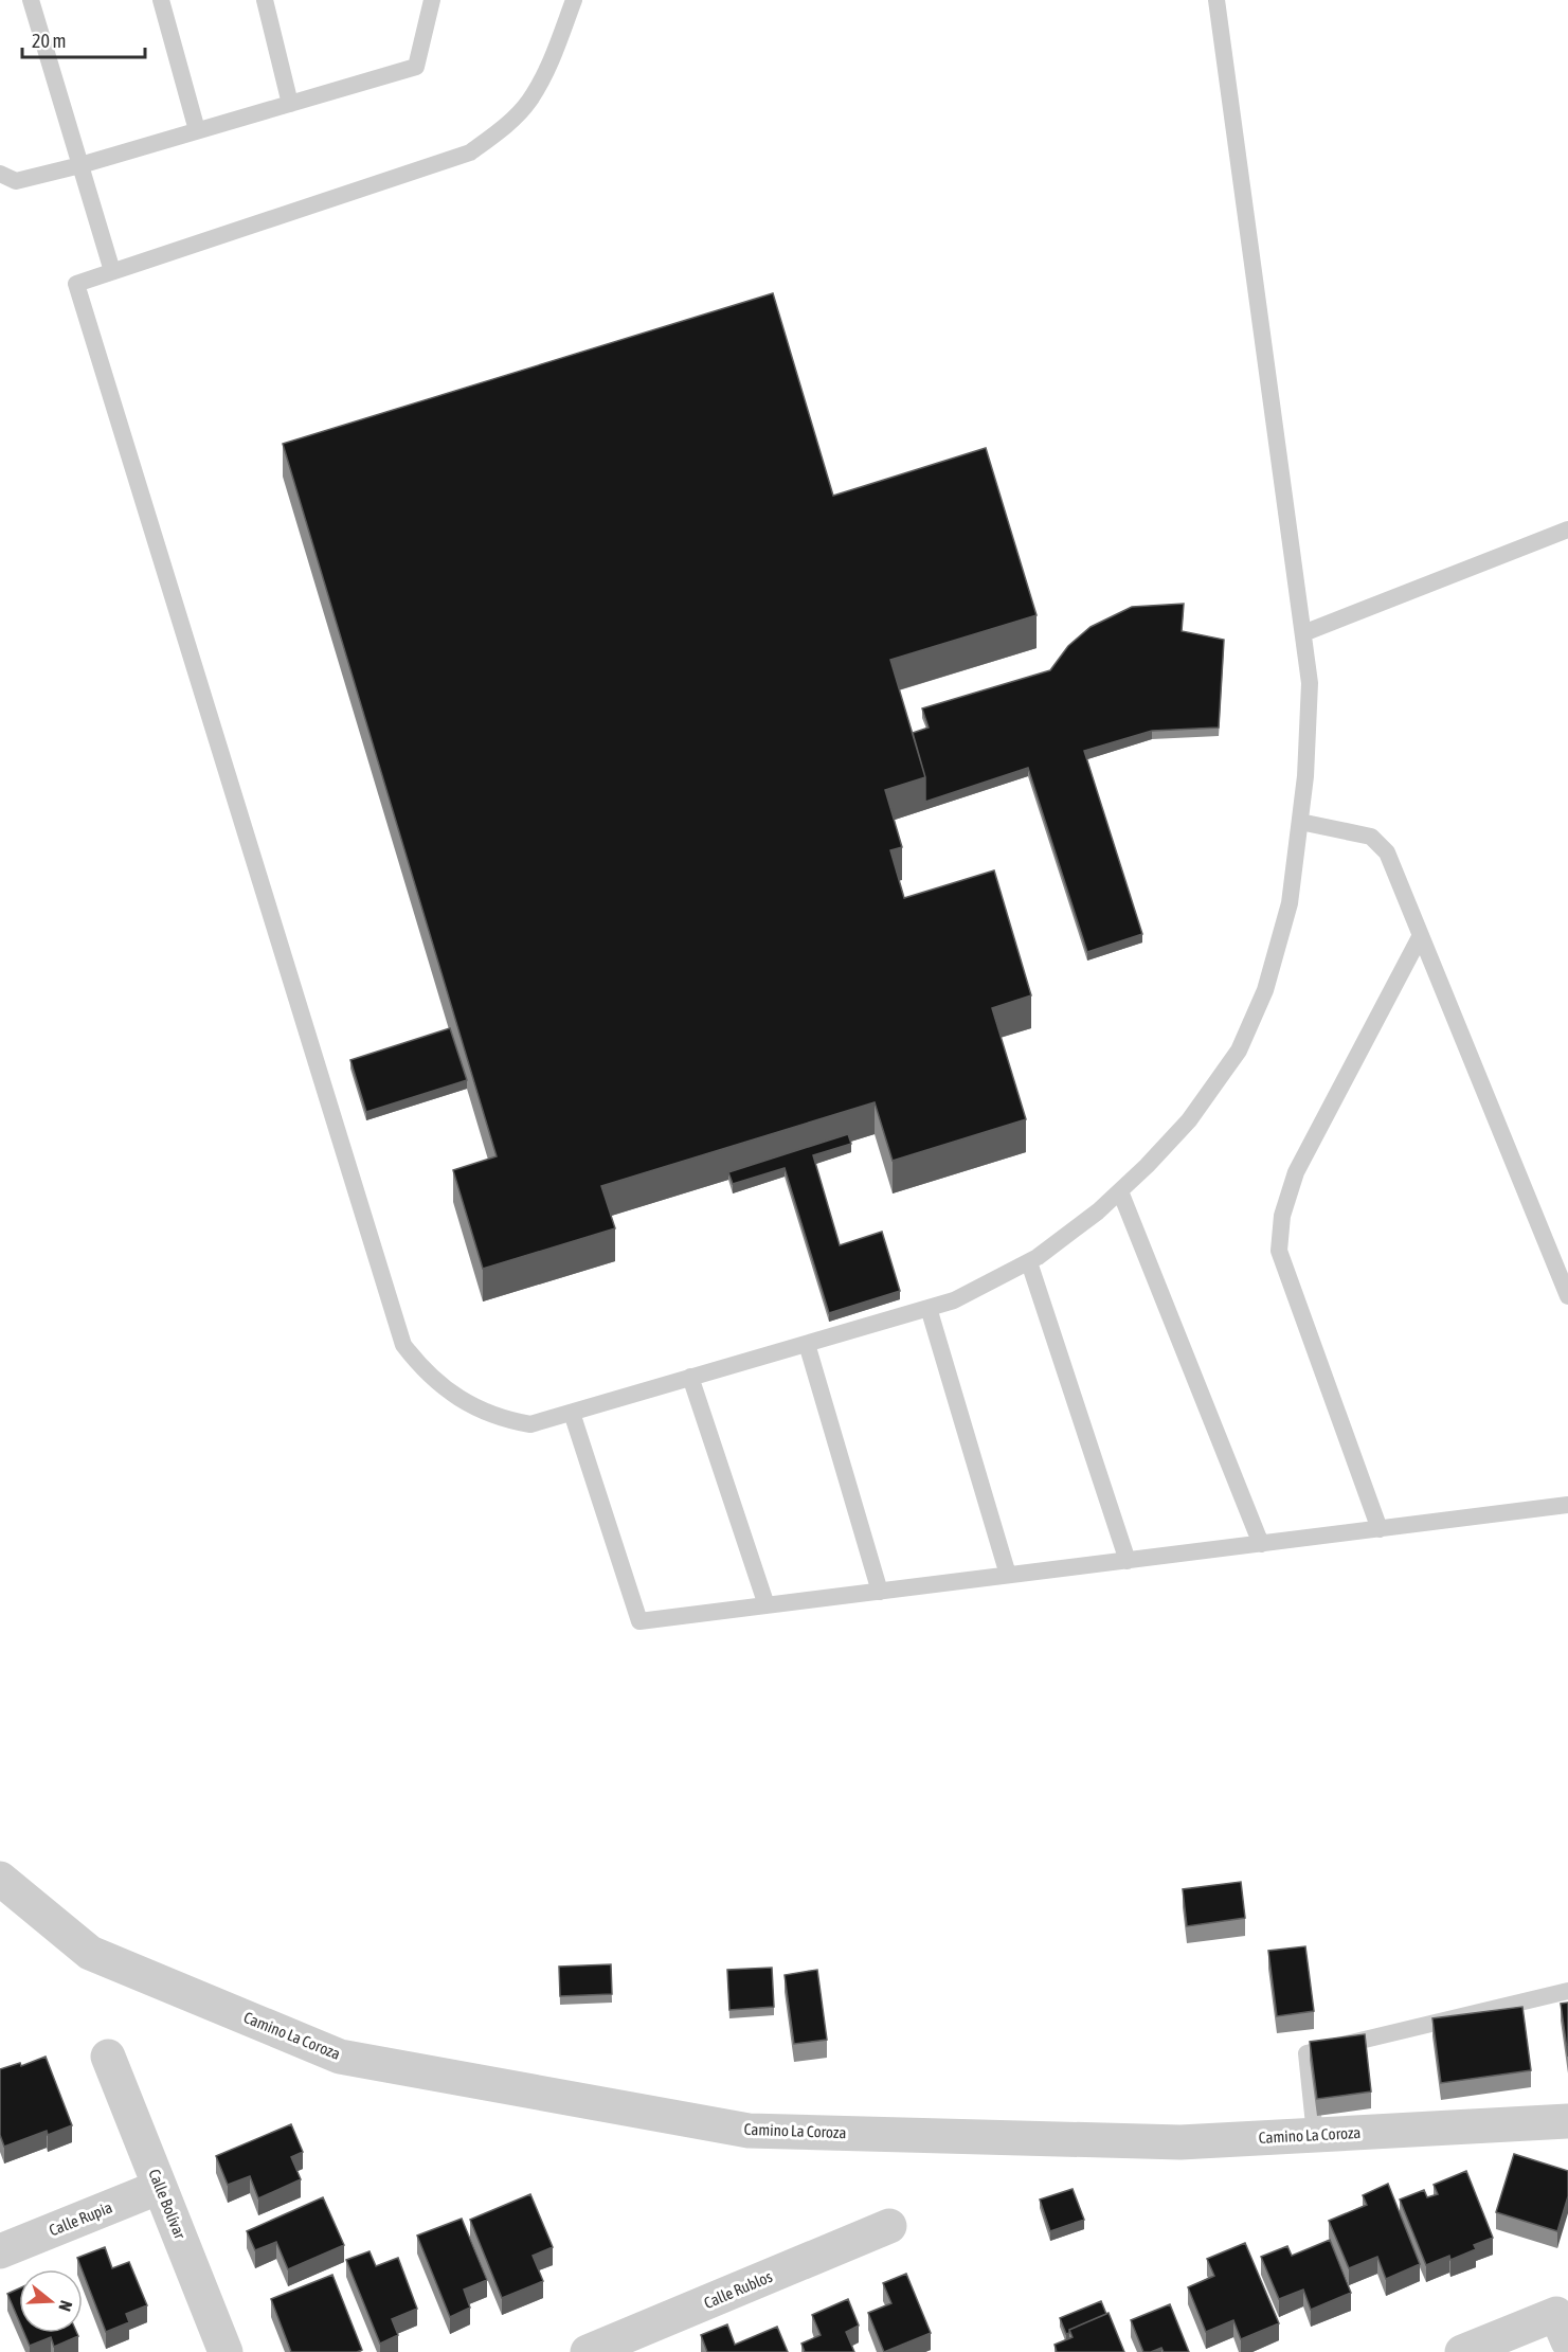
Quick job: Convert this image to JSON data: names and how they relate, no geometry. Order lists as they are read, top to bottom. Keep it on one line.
{"streets":{"street":["Camino La Coroza","Calle Bolívar","Calle Rupia","Calle Rublos"]},"crossings":[["Calle Bolívar","Calle Rupia"]],"scale_bar":"20 m","north":"right"}
